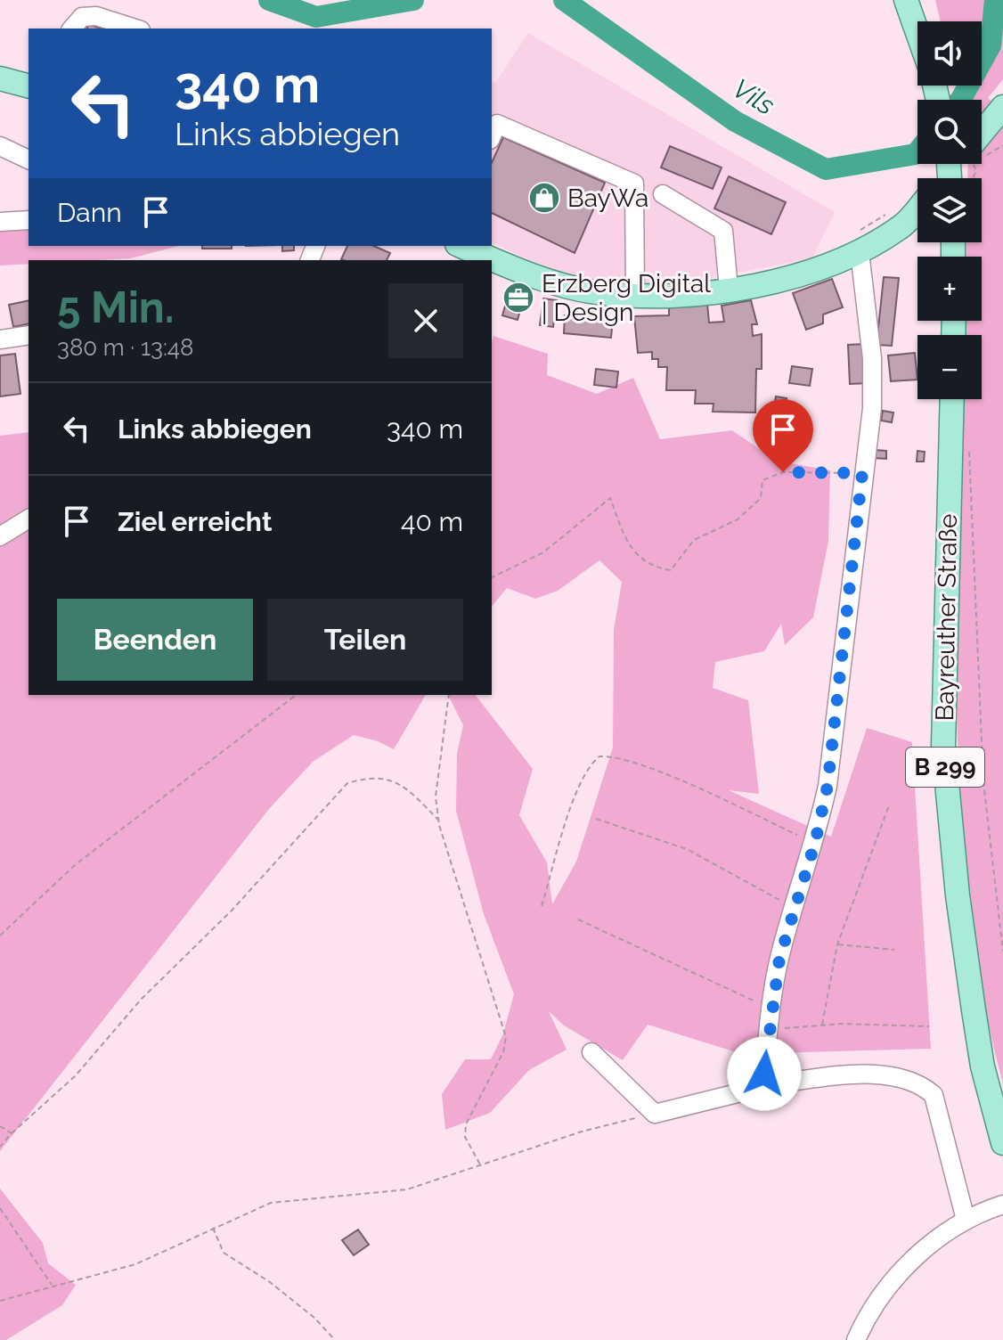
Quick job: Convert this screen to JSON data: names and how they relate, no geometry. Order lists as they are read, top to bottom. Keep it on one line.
{"streets":{"main road":["Bayreuther Straße","B 299"]},"water":["Vils"],"places":{"shop":["BayWa"],"office":["Erzberg Digital | Design"]},"page":{"map_buttons":["+","−"],"turn":["340 m","Links abbiegen"],"then":"Dann","heading":["5 Min.","380 m · 13:48"],"list":[{"name":"Links abbiegen","value":"340 m"},{"name":"Ziel erreicht","value":"40 m"}],"buttons":["Beenden","Teilen"]}}
